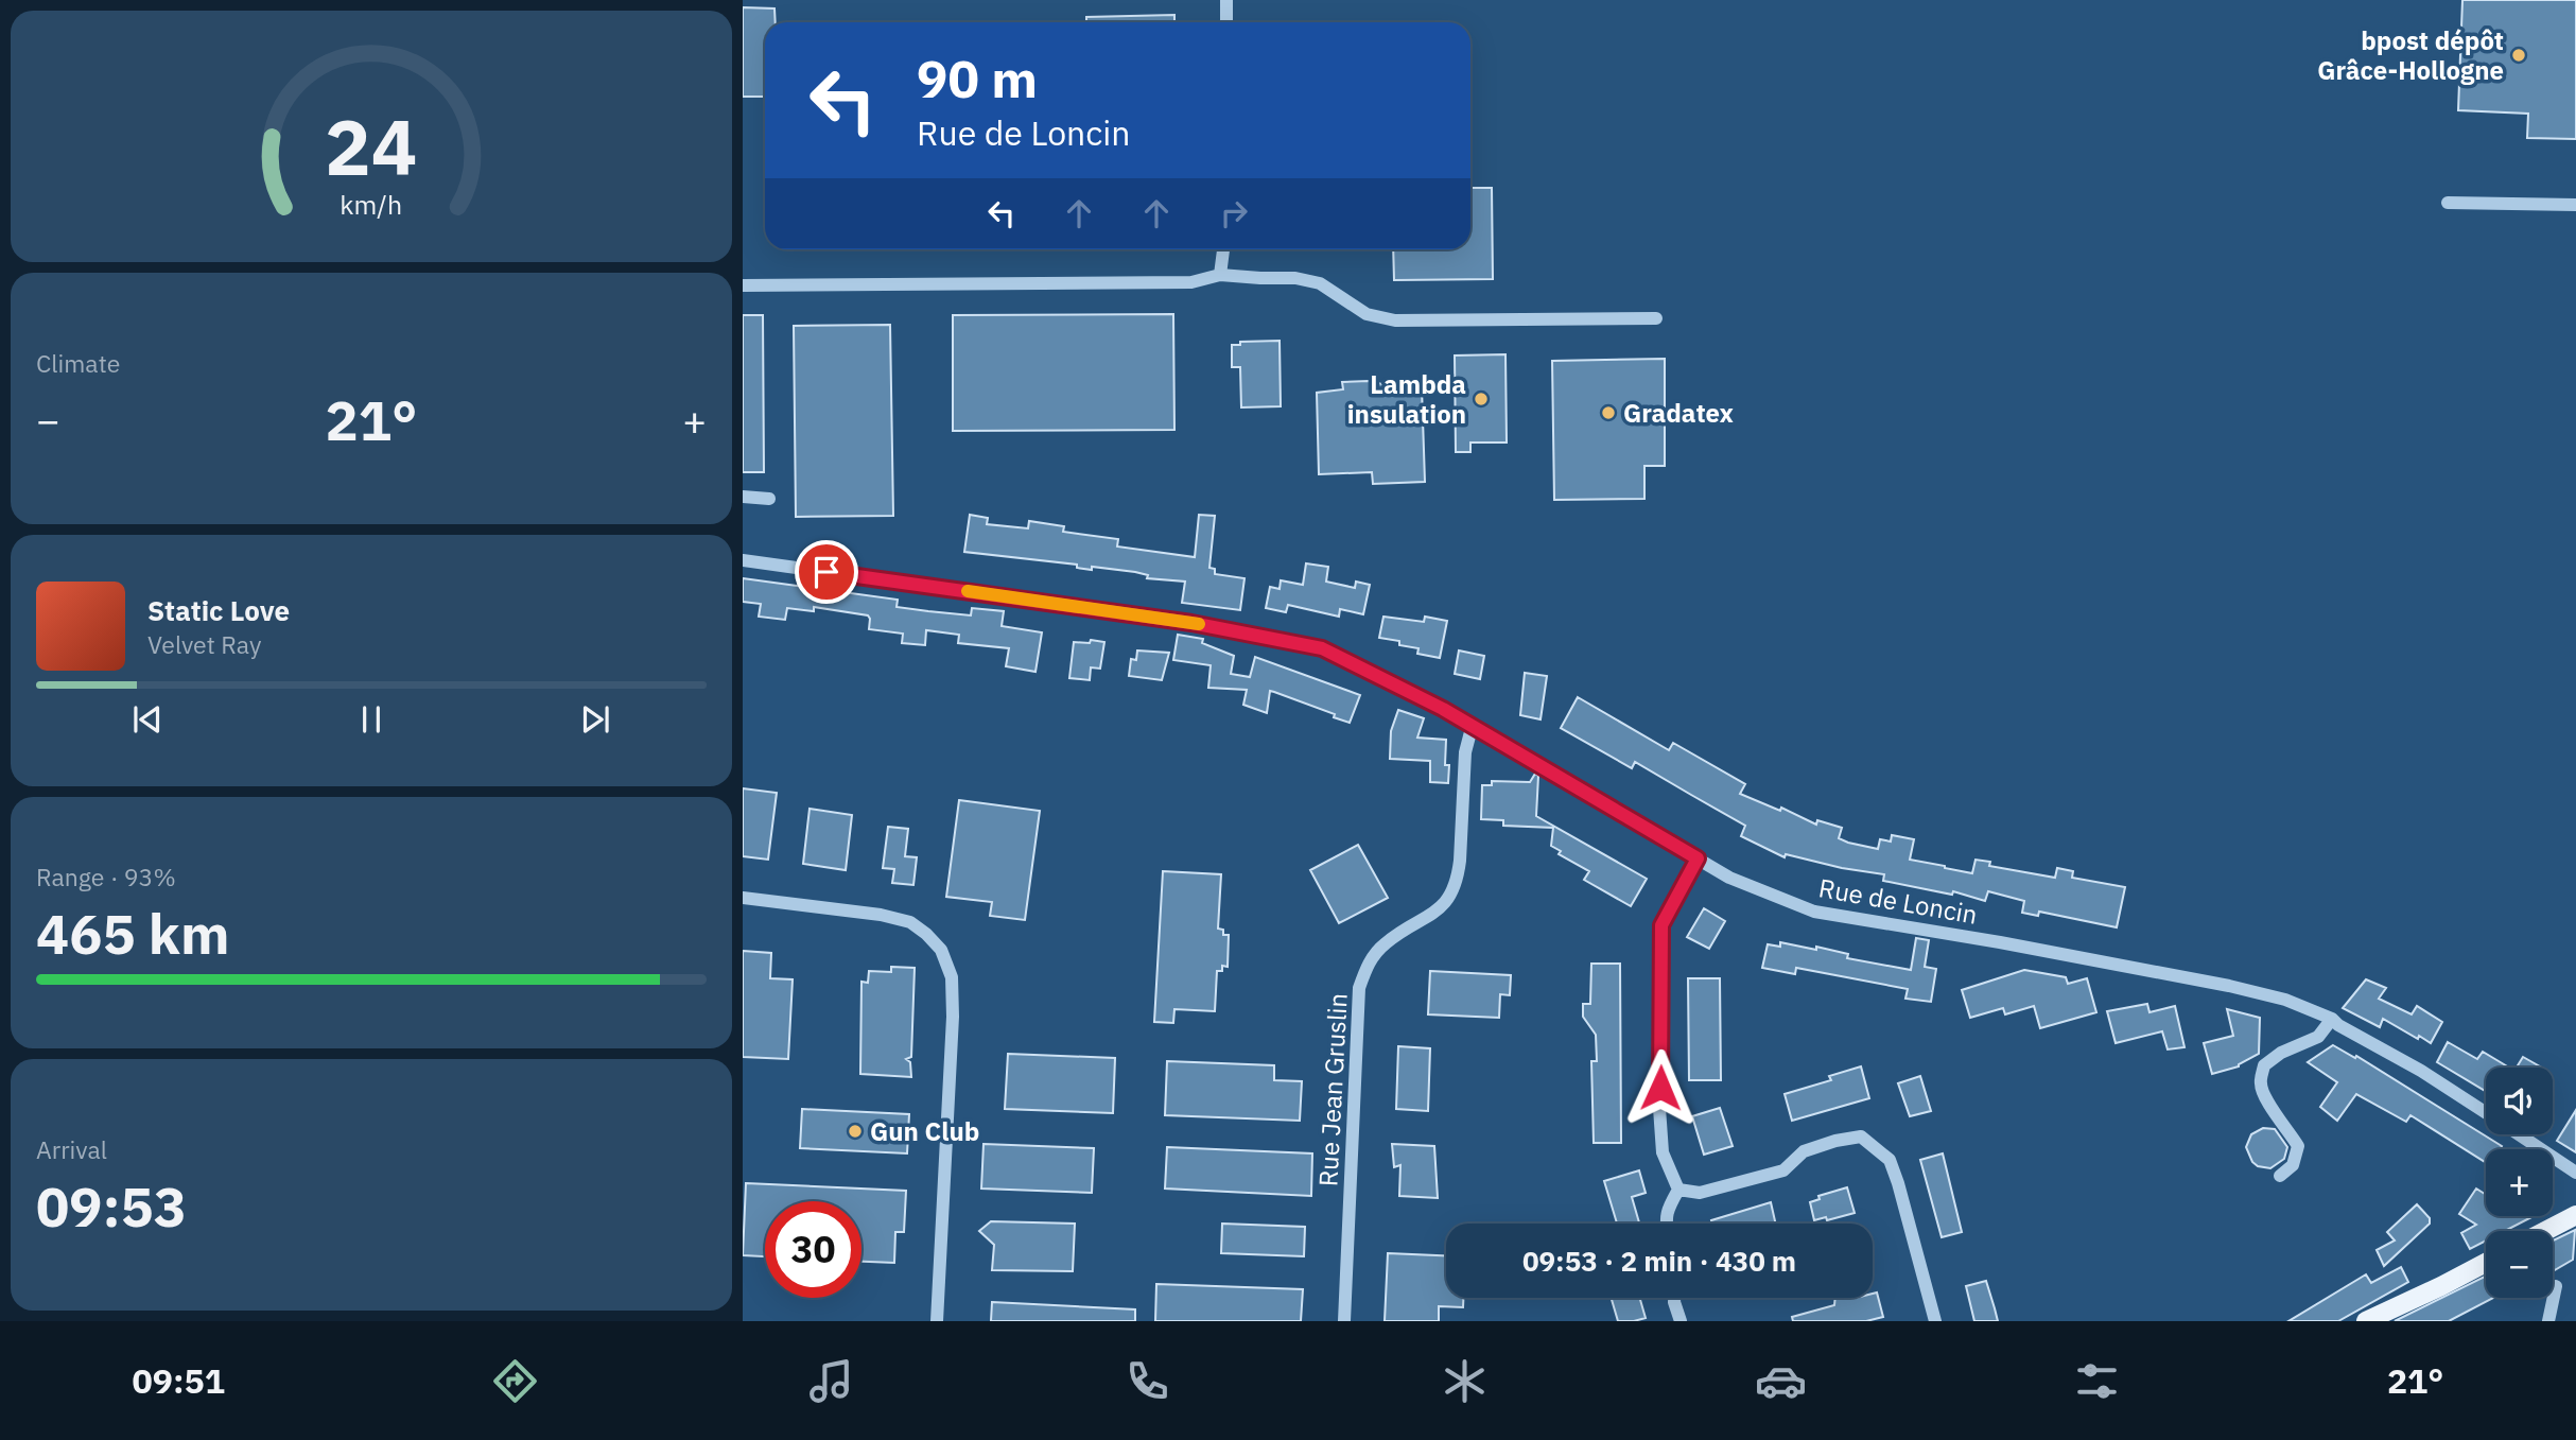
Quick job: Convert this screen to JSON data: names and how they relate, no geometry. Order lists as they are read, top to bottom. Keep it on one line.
{"streets":{"street":["Rue de Loncin","Rue Jean Gruslin"]},"crossings":[["Rue de Loncin","Rue Jean Gruslin"]],"places":["bpost dépôt Grâce-Hollogne","Lambda insulation","Gradatex","Gun Club"],"page":{"turn":["90 m","Rue de Loncin"],"tile":["Climate",["Range · 93%","465 km"],["Arrival","09:53"]],"heat":["−","21°","+"],"song":["Static Love","Velvet Ray"],"map_buttons":["+","−"],"limit":"30","trip":"09:53 · 2 min · 430 m","tabs":["09:51","21°"],"gauge":["24","km/h"]}}
